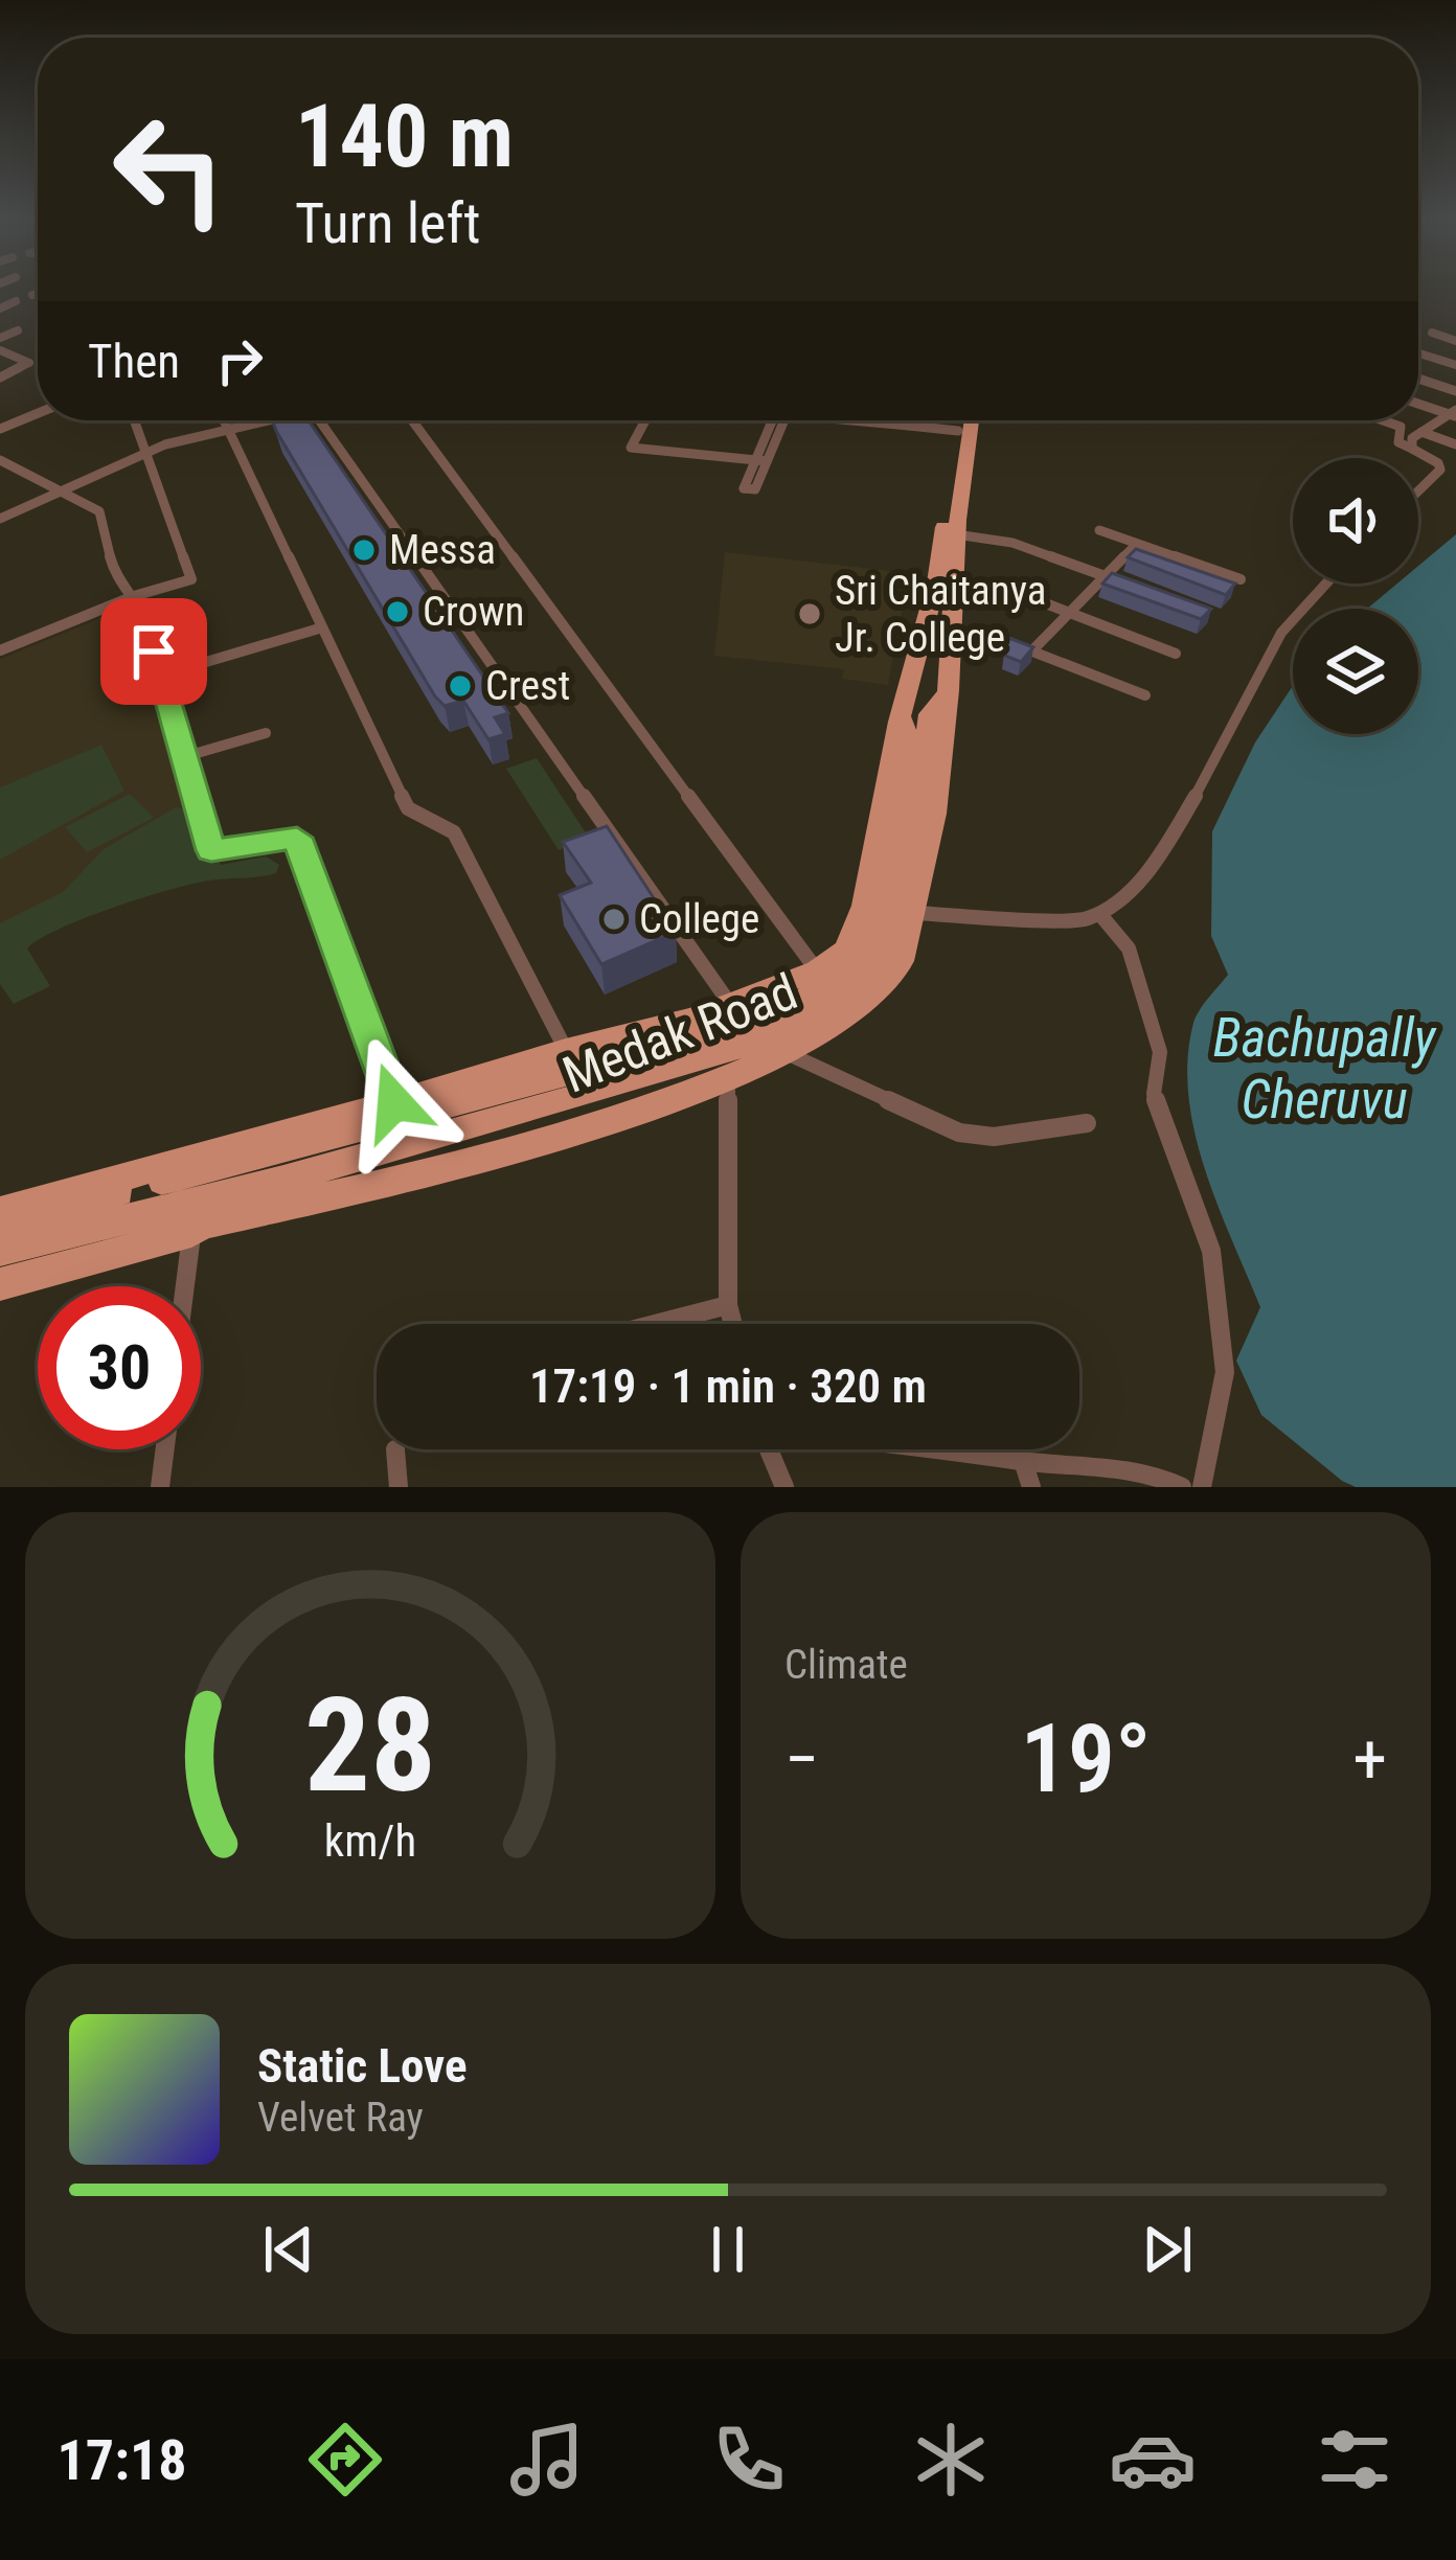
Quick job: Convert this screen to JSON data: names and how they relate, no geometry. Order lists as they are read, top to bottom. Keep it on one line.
{"streets":{"main road":["Medak Road"]},"water":["Bachupally Cheruvu"],"places":["Messa","Crown","Sri Chaitanya Jr. College","Crest","College"],"page":{"turn":["140 m","Turn left"],"then":"Then","limit":"30","trip":"17:19 · 1 min · 320 m","tile":"Climate","heat":["−","19°","+"],"song":["Static Love","Velvet Ray"],"tabs":"17:18","gauge":["28","km/h"]}}
